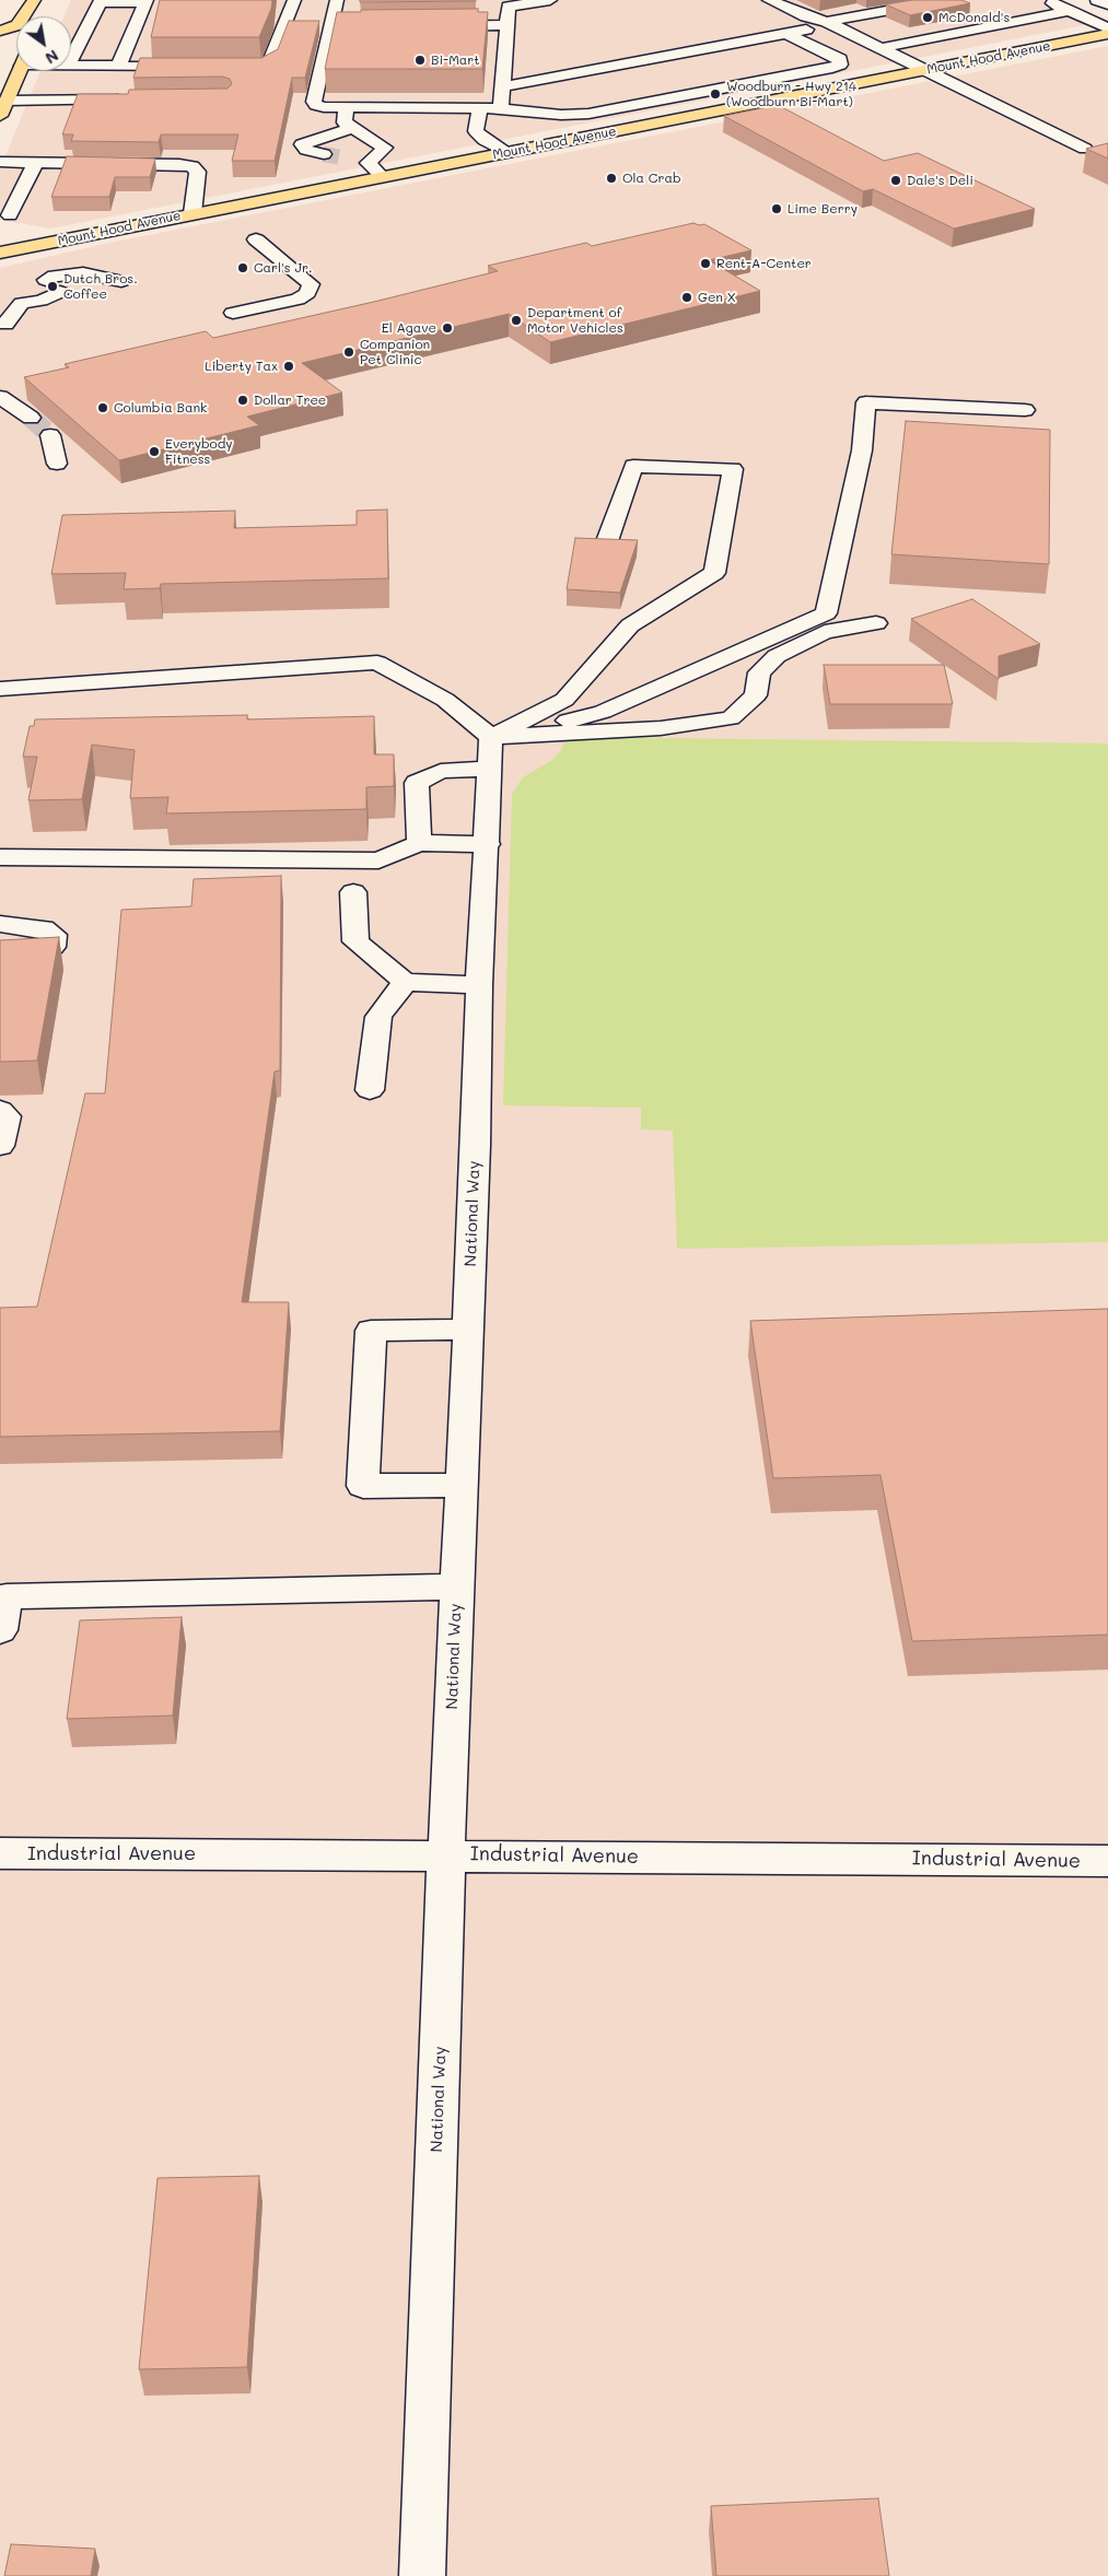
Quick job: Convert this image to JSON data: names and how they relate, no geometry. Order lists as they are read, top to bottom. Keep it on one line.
{"streets":{"main road":["Mount Hood Avenue"],"street":["National Way","Industrial Avenue"]},"crossings":[["National Way","Industrial Avenue"]],"places":["McDonald's","Bi-Mart","Woodburn - Hwy 214 (Woodburn Bi-Mart)","Ola Crab","Dale's Deli","Lime Berry","Rent-A-Center","Carl's Jr.","Dutch Bros. Coffee","Gen X","Department of Motor Vehicles","El Agave","Companion Pet Clinic","Liberty Tax","Dollar Tree","Columbia Bank","Everybody Fitness"],"north":"bottom right"}
